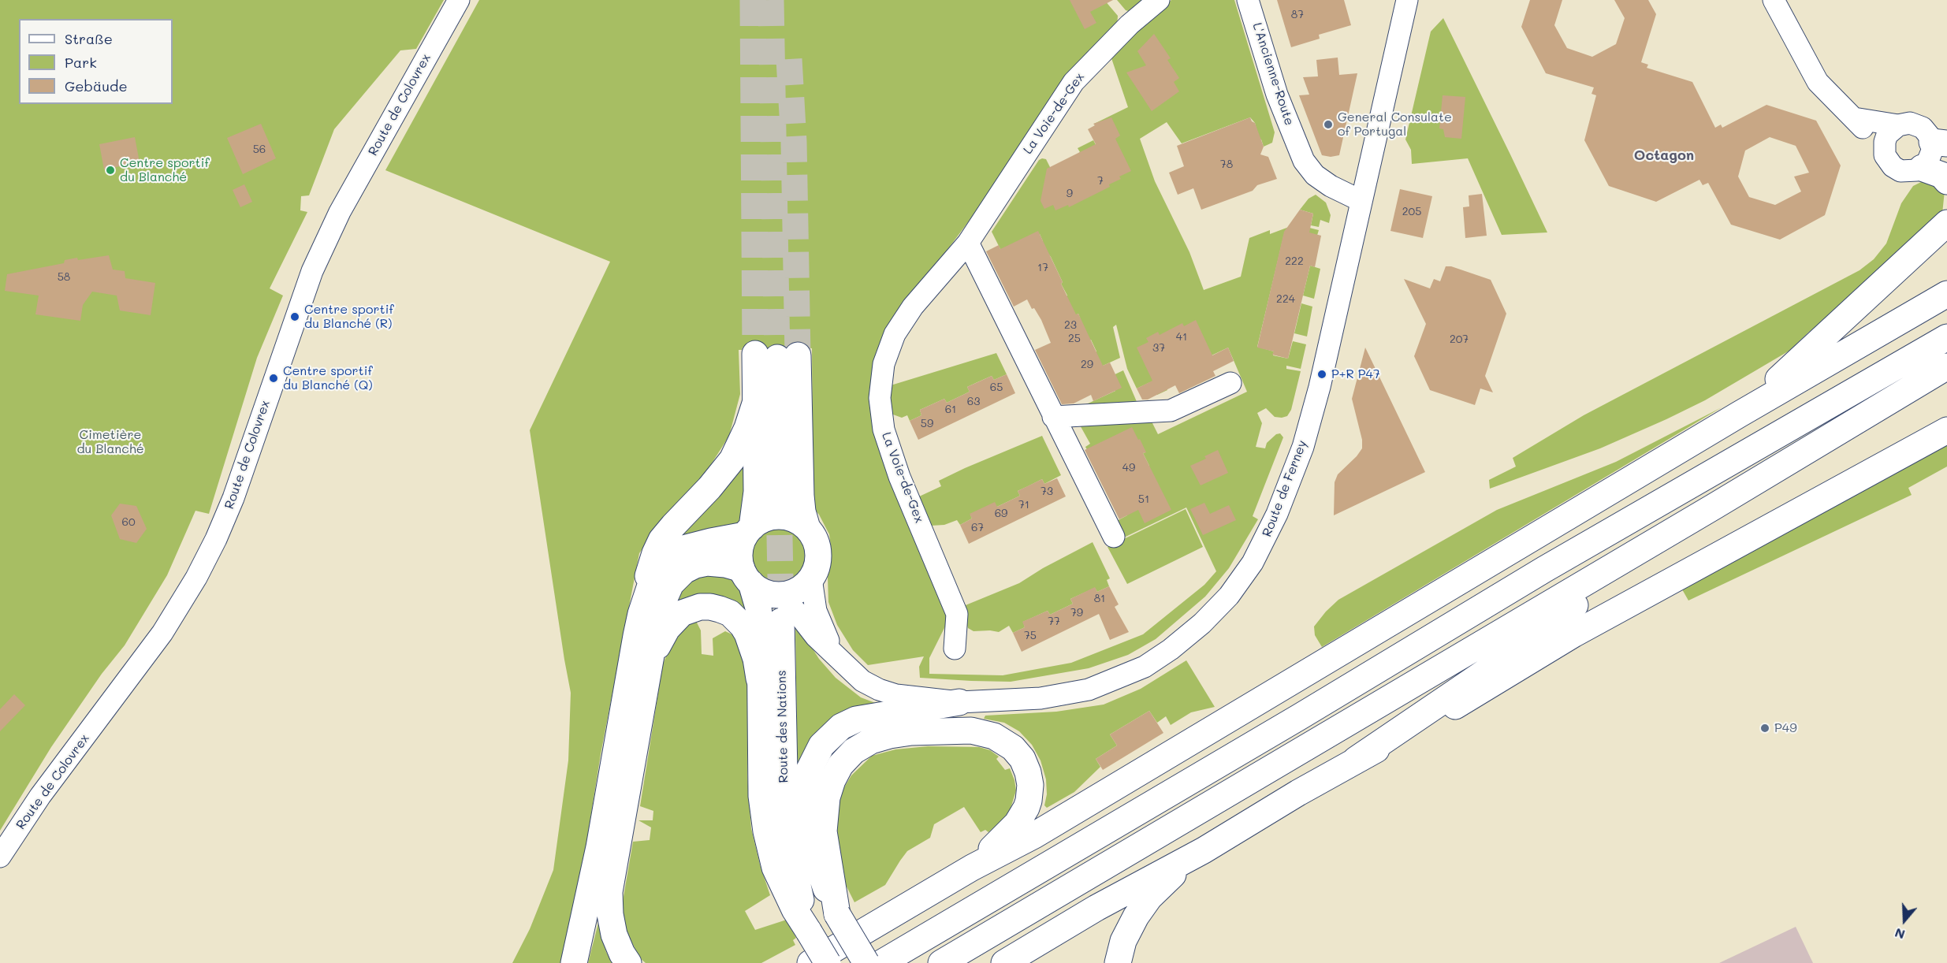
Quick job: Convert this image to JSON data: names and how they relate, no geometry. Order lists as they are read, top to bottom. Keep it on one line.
{"streets":{"main road":["Route des Nations"],"street":["L'Ancienne-Route","Route de Colovrex","La Voie-de-Gex","Route de Ferney"]},"crossings":[["L'Ancienne-Route","Route de Ferney"]],"districts":["Octagon"],"parks":["Cimetière du Blanché"],"places":["General Consulate of Portugal","Centre sportif du Blanché","Centre sportif du Blanché (R)","P+R P47","Centre sportif du Blanché (Q)","P49"],"house_numbers":["87","56","78","7","9","205","222","17","58","224","23","41","25","207","37","29","65","63","61","59","49","73","51","71","69","60","67","81","79","77","75"],"legend":["Straße","Park","Gebäude"],"north":"bottom"}
